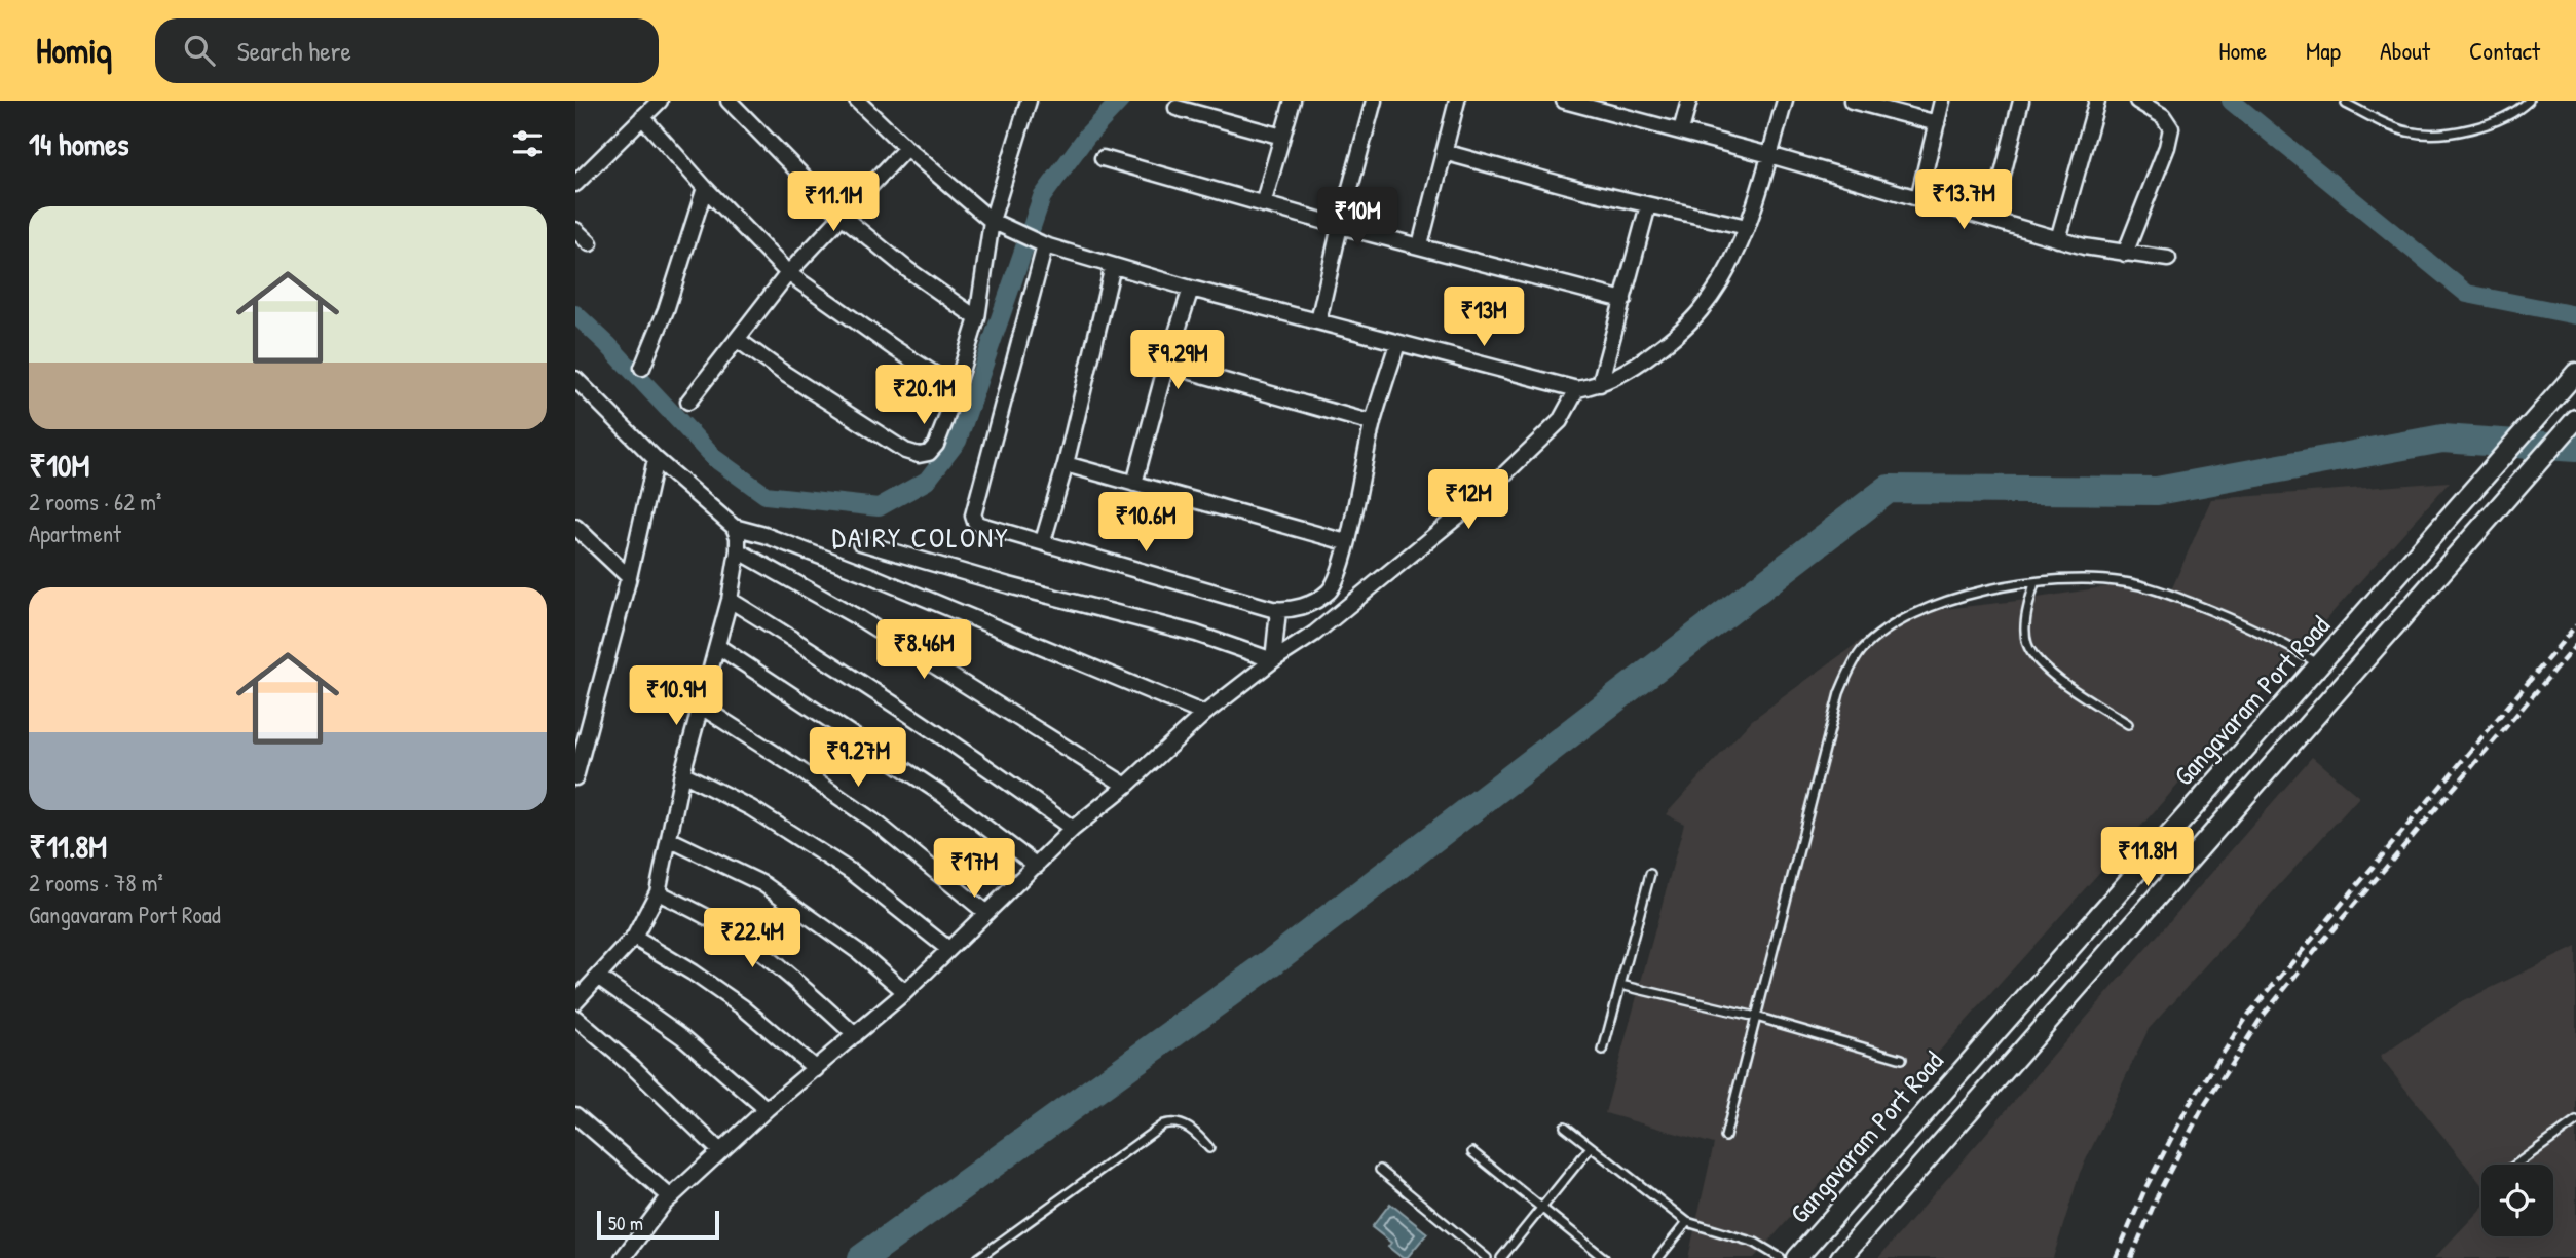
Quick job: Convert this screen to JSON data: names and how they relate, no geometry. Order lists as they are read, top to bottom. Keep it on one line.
{"streets":{"street":["Gangavaram Port Road"]},"districts":["DAIRY COLONY"],"scale_bar":"50 m","page":{"header":"Homiq","search":"Search here","nav":["Home","Map","About","Contact"],"heading":"14 homes","price":["₹13.7M","₹11.1M","₹10M","₹13M","₹9.29M","₹20.1M","₹12M","₹10.6M","₹8.46M","₹10.9M","₹9.27M","₹11.8M","₹17M","₹22.4M"],"list":[{"name":"₹10M","note":"2 rooms · 62 m² · Apartment"},{"name":"₹11.8M","note":"2 rooms · 78 m² · Gangavaram Port Road"}],"scale":"50 m"}}
